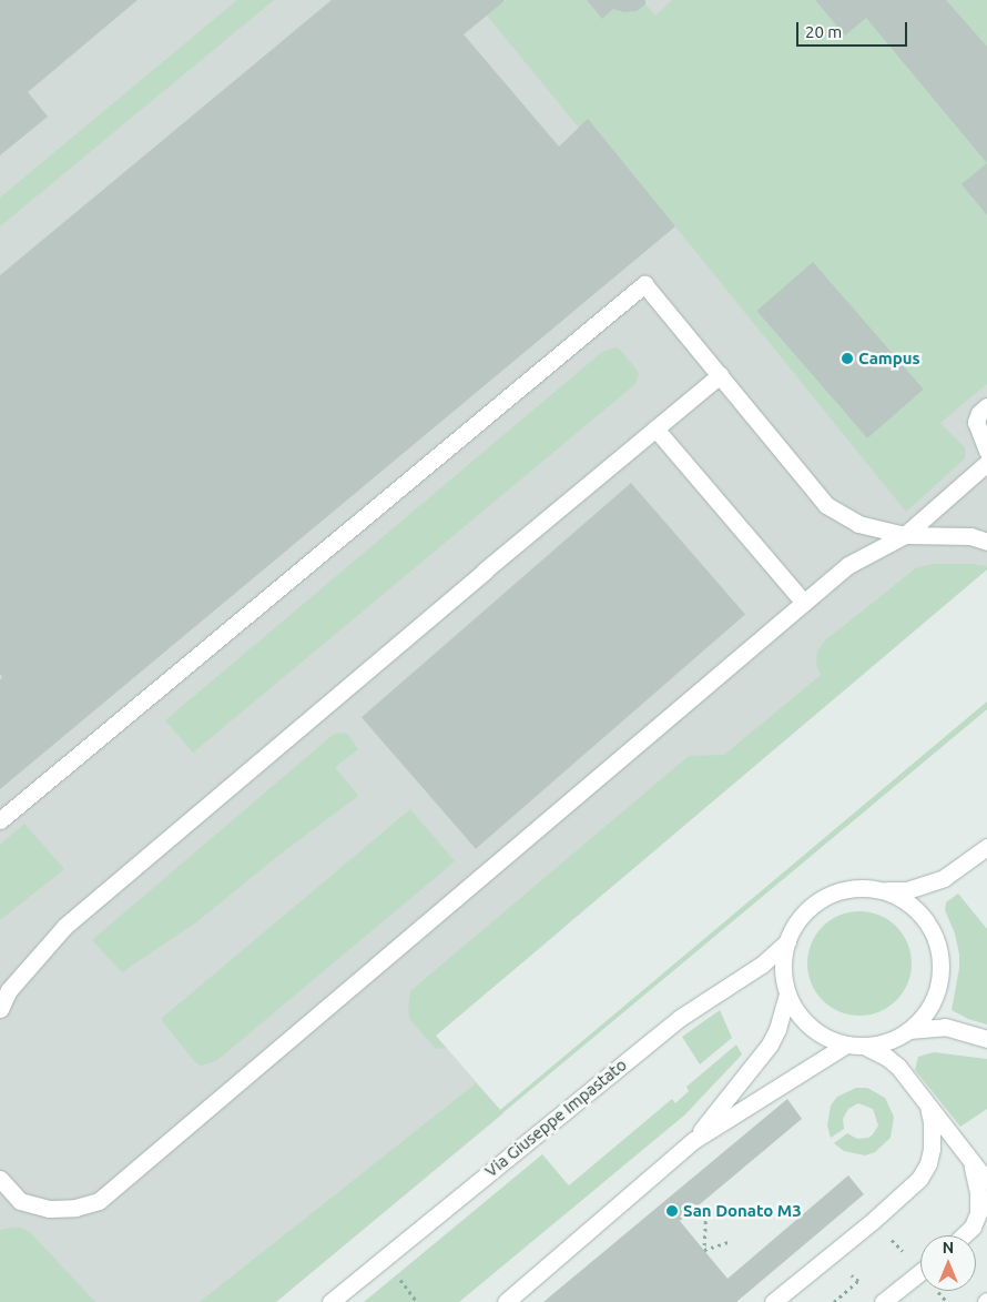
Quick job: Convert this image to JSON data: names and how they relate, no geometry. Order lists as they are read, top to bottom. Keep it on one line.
{"streets":{"street":["Via Giuseppe Impastato"]},"places":["Campus","San Donato M3"],"scale_bar":"20 m","north":"top"}
